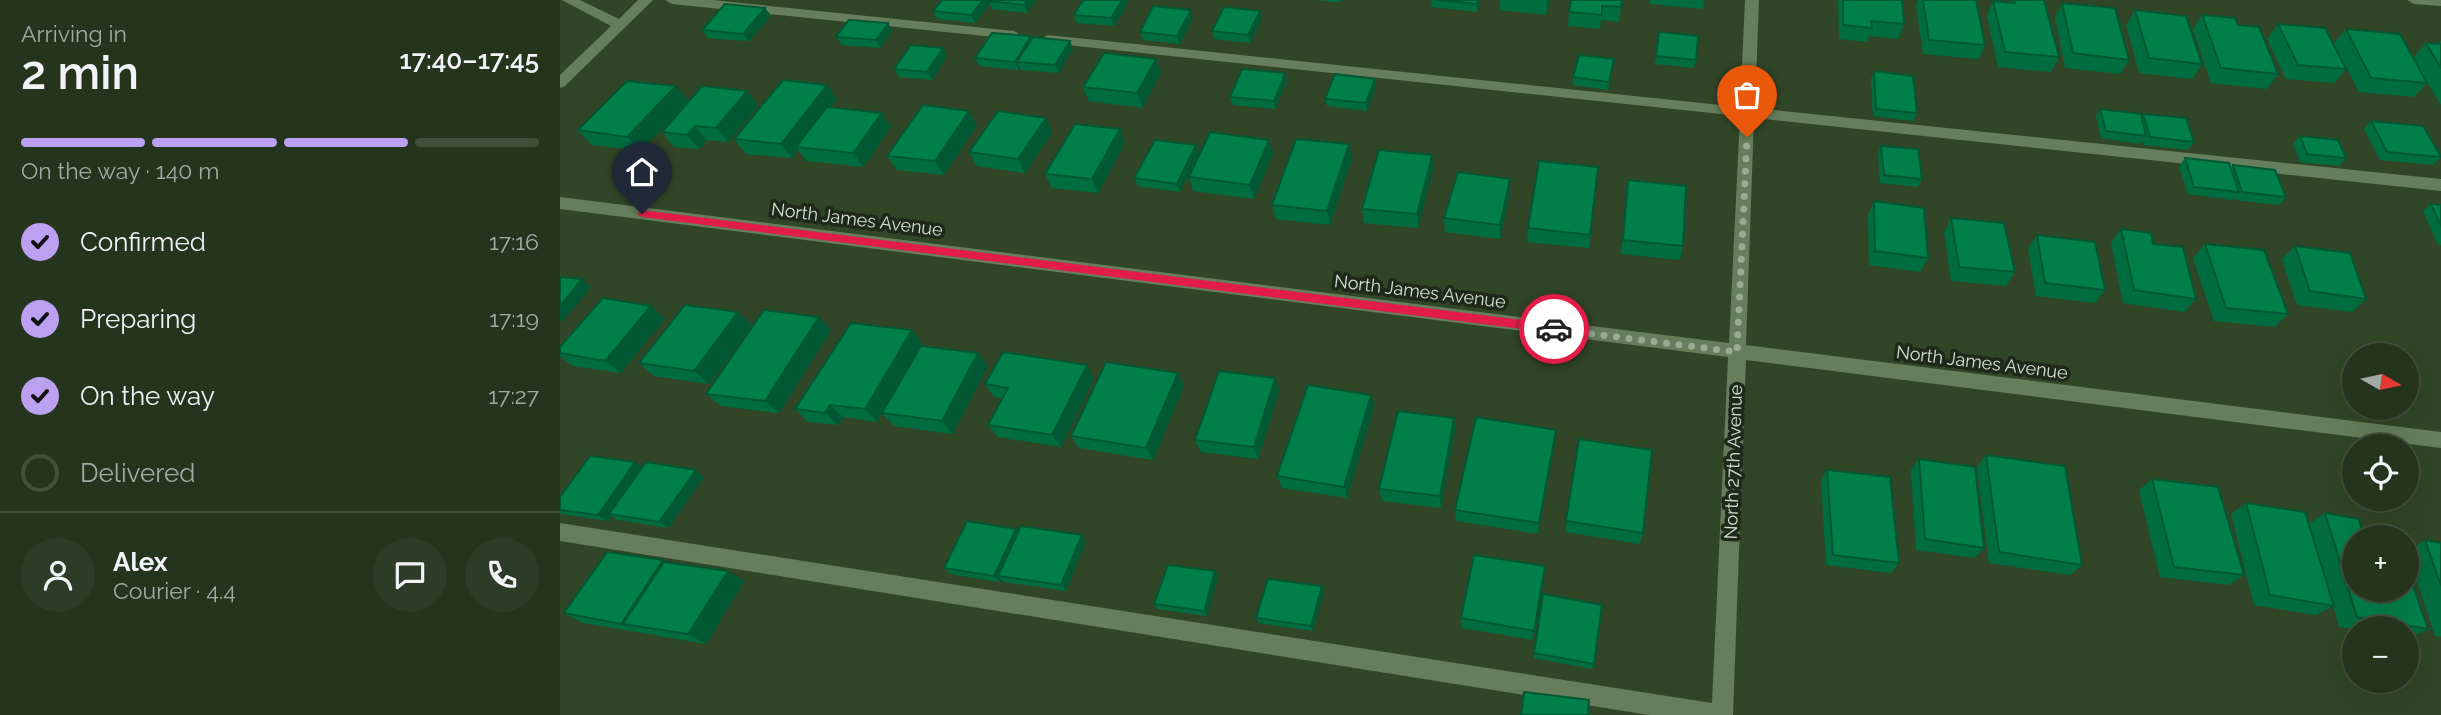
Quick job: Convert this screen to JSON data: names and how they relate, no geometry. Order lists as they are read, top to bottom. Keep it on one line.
{"streets":{"street":["North James Avenue","North 27th Avenue"]},"crossings":[["North James Avenue","North 27th Avenue"]],"north":"right","page":{"heading":["2 min","Arriving in","17:40–17:45"],"panel":["Alex","Courier · 4.4"],"bar":"On the way · 140 m","list":[["Confirmed","17:16"],["Preparing","17:19"],["On the way","17:27"],"Delivered"],"map_buttons":["+","−"]}}
